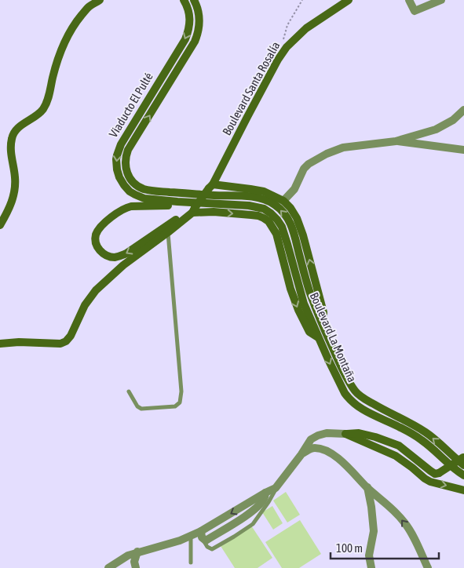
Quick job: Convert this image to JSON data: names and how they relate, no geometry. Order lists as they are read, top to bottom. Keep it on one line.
{"streets":{"main road":["Boulevard Santa Rosalía","Viaducto El Pulté","Boulevard La Montaña"]},"crossings":[["Boulevard Santa Rosalía","Viaducto El Pulté"],["Boulevard Santa Rosalía","Boulevard La Montaña"],["Viaducto El Pulté","Boulevard La Montaña"]],"scale_bar":"100 m"}
